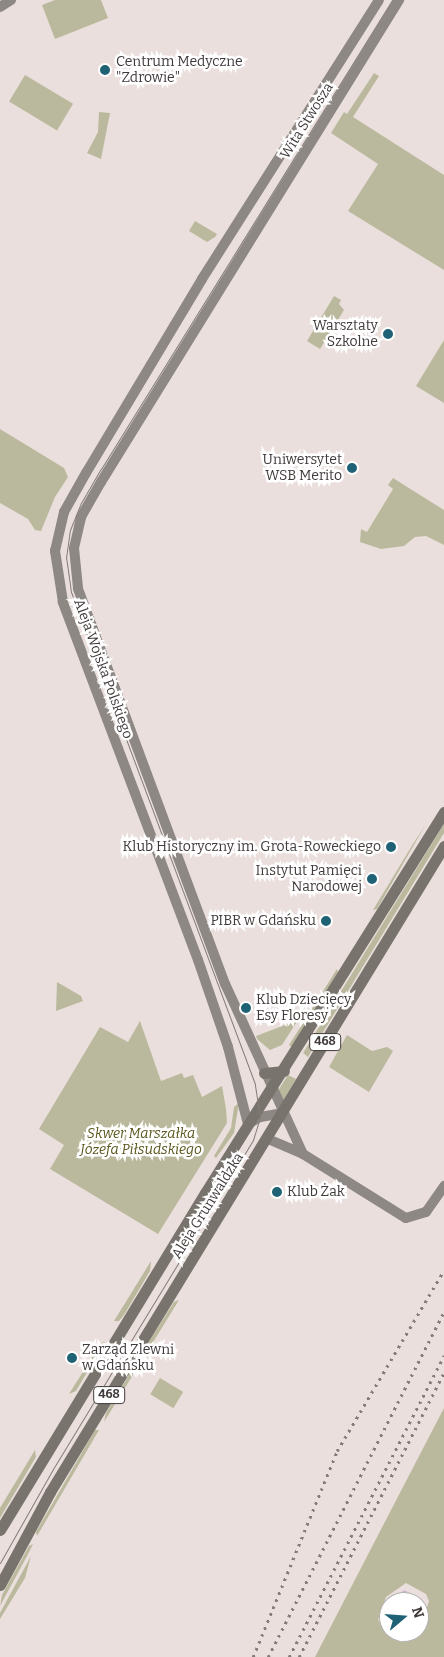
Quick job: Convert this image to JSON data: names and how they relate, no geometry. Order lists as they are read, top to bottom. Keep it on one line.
{"streets":{"main road":["468","Aleja Grunwaldzka"],"street":["Wita Stwosza","Aleja Wojska Polskiego"]},"crossings":[["Wita Stwosza","Aleja Wojska Polskiego"],["Aleja Wojska Polskiego","Aleja Grunwaldzka"]],"parks":["Skwer Marszałka Józefa Piłsudskiego"],"places":["Centrum Medyczne \"Zdrowie\"","Warsztaty Szkolne","Uniwersytet WSB Merito","Klub Historyczny im. Grota-Roweckiego","Instytut Pamięci Narodowej","PIBR w Gdańsku","Klub Dziecięcy Esy Floresy","Klub Żak","Zarząd Zlewni w Gdańsku"],"north":"right"}
